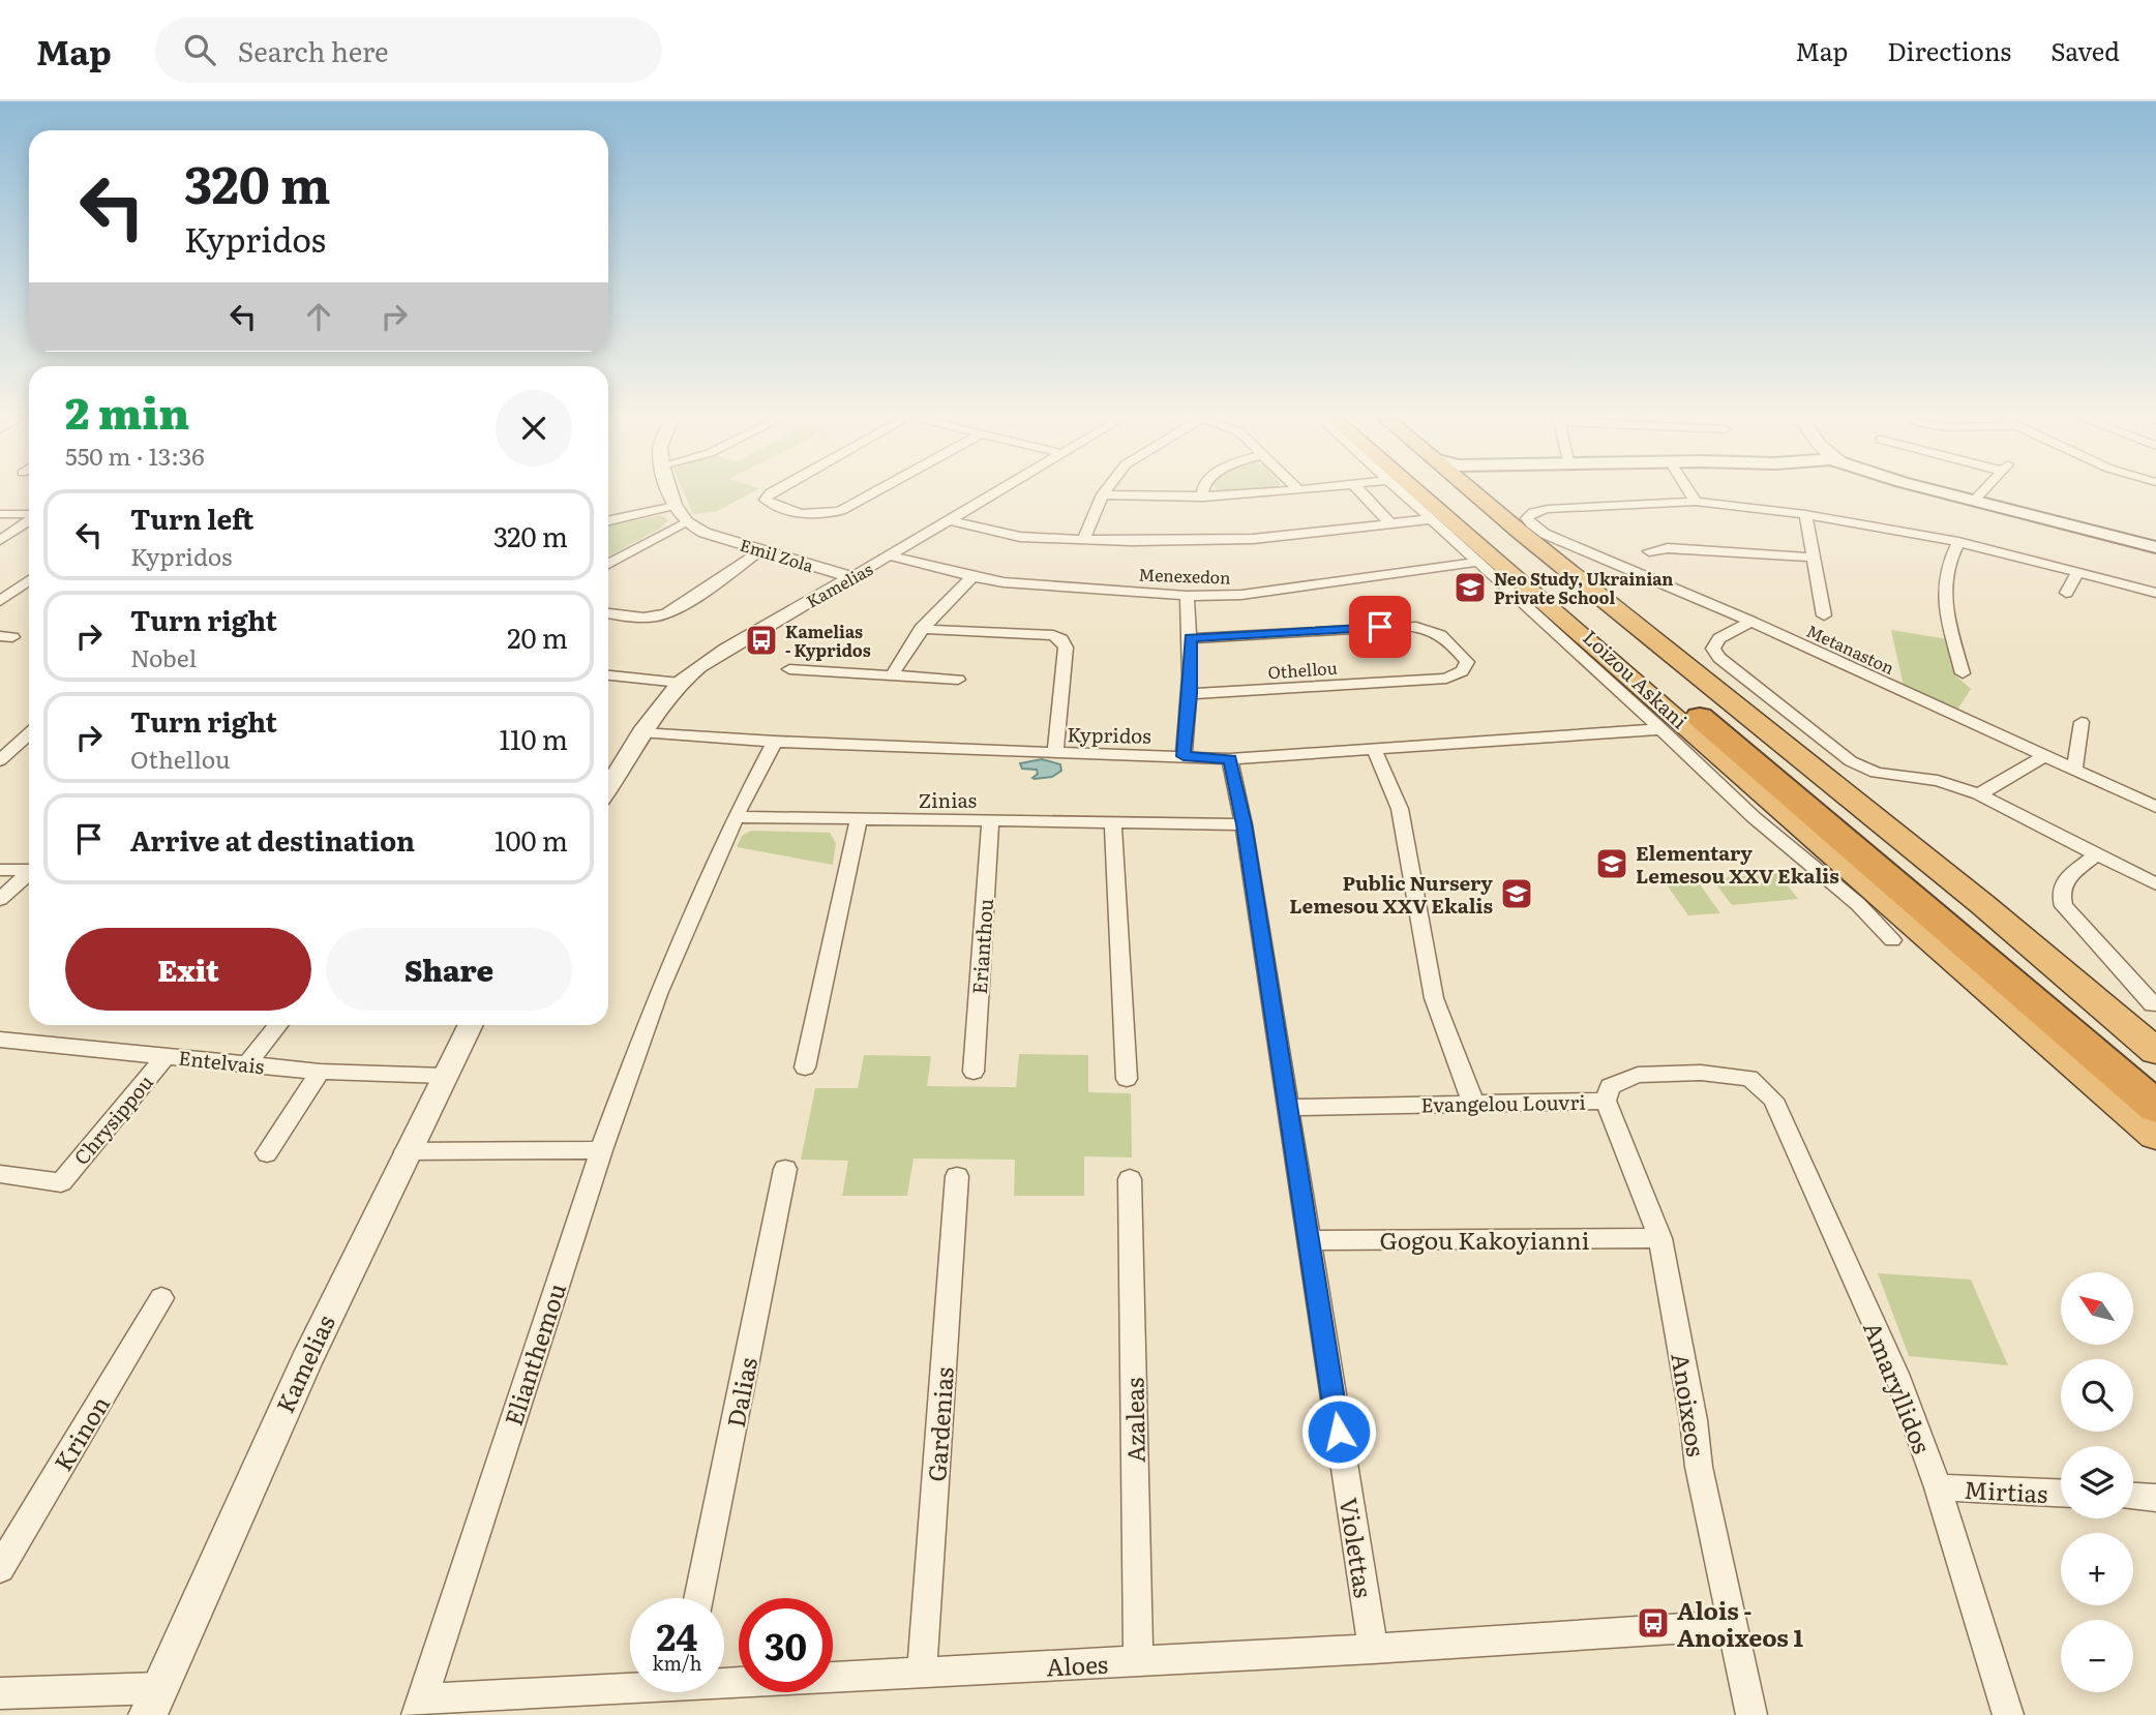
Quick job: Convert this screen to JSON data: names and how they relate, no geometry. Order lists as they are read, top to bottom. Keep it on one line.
{"streets":{"street":["Emil Zola","Menexedon","Kamelias","Metanaston","Othellou","Loizou Askani","Kypridos","Zinias","Erianthou","Entelvais","Evangelou Louvri","Chrysippou","Gogou Kakoyianni","Elianthemou","Amaryllidos","Dalias","Anoixeos","Azaleas","Gardenias","Krinon","Mirtias","Violettas","Aloes"]},"crossings":[["Emil Zola","Kamelias"],["Menexedon","Kamelias"],["Menexedon","Loizou Askani"],["Kamelias","Kypridos"],["Kamelias","Entelvais"],["Loizou Askani","Kypridos"],["Kypridos","Violettas"],["Zinias","Erianthou"],["Zinias","Elianthemou"],["Zinias","Violettas"],["Entelvais","Chrysippou"],["Evangelou Louvri","Amaryllidos"],["Evangelou Louvri","Anoixeos"],["Evangelou Louvri","Violettas"],["Gogou Kakoyianni","Anoixeos"],["Gogou Kakoyianni","Violettas"],["Elianthemou","Aloes"],["Amaryllidos","Mirtias"],["Anoixeos","Aloes"],["Azaleas","Aloes"],["Gardenias","Aloes"],["Violettas","Aloes"]],"places":{"school or university":["Neo Study, Ukrainian Private School","Elementary Lemesou XXV Ekalis","Public Nursery Lemesou XXV Ekalis"],"bus stop":["Kamelias - Kypridos","Alois - Anoixeos 1"]},"north":"top left","page":{"header":"Map","search":"Search here","nav":["Map","Directions","Saved"],"turn":["320 m","Kypridos"],"heading":["2 min","550 m · 13:36"],"list":[{"name":"Turn left","note":"Kypridos","value":"320 m"},{"name":"Turn right","note":"Nobel","value":"20 m"},{"name":"Turn right","note":"Othellou","value":"110 m"},{"name":"Arrive at destination","value":"100 m"}],"buttons":["Exit","Share"],"map_buttons":["+","−"],"speed":"24 km/h","limit":"30"}}
